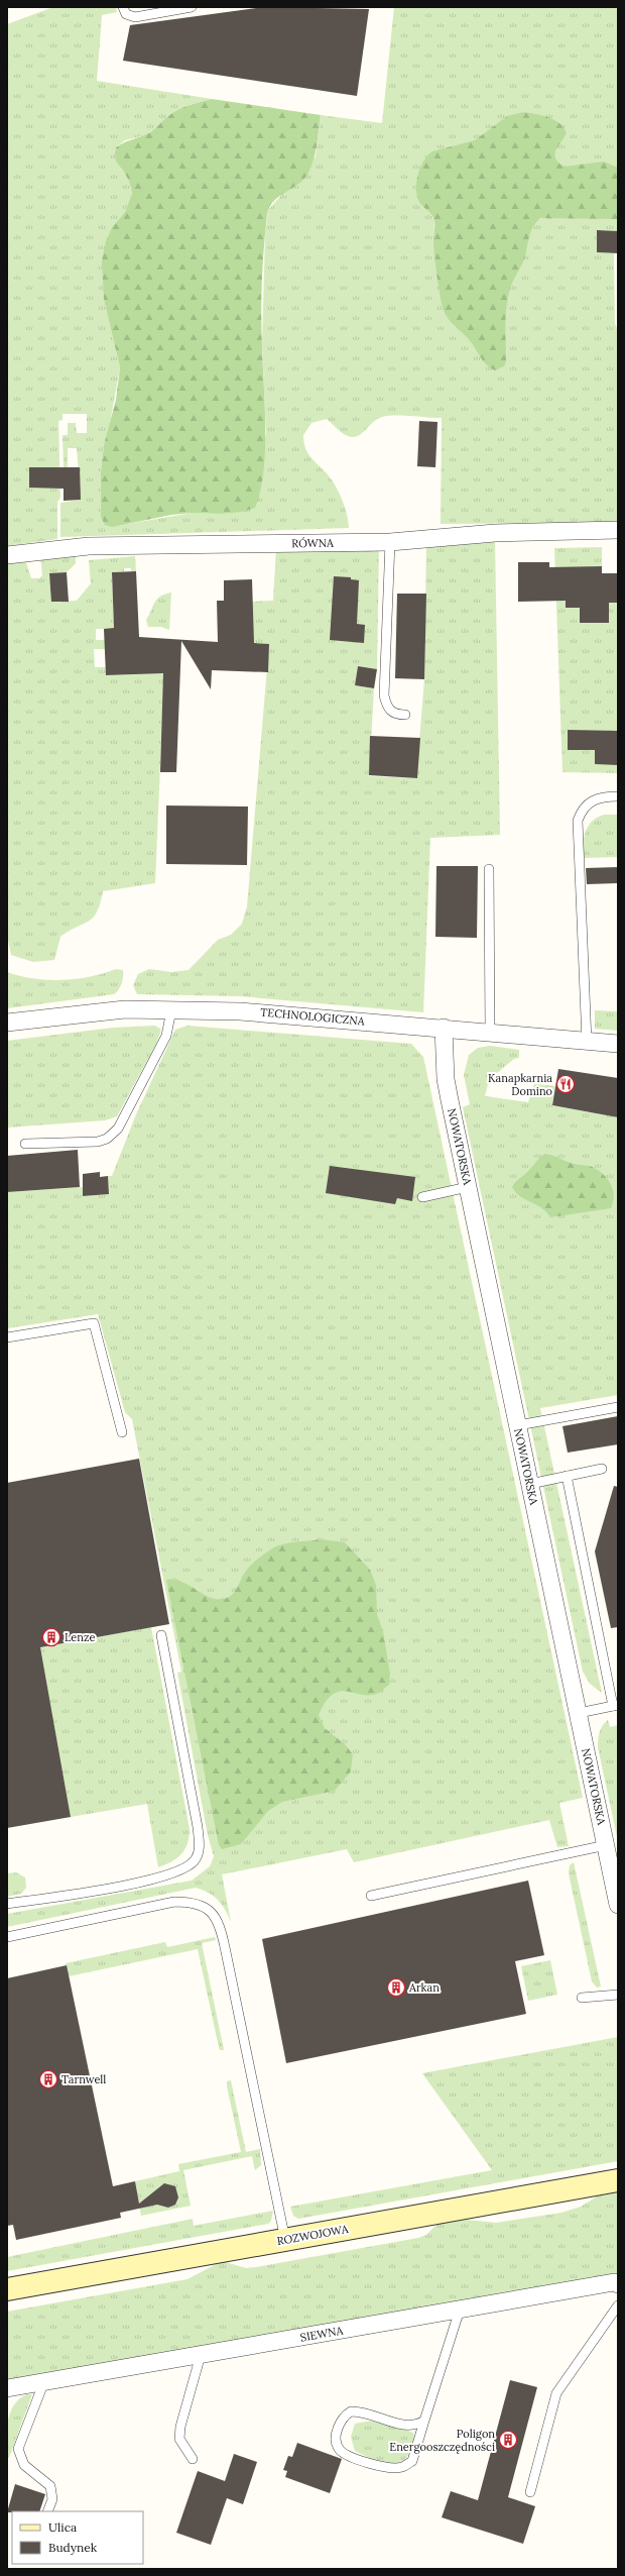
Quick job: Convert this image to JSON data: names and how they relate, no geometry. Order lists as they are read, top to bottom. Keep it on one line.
{"streets":{"street":["RÓWNA","TECHNOLOGICZNA","NOWATORSKA","ROZWOJOWA","SIEWNA"]},"crossings":[["TECHNOLOGICZNA","NOWATORSKA"]],"places":{"restaurant":["Kanapkarnia Domino"],"building":["Lenze","Arkan","Tarnwell","Poligon Energooszczędności"]},"legend":["Ulica","Budynek"]}
